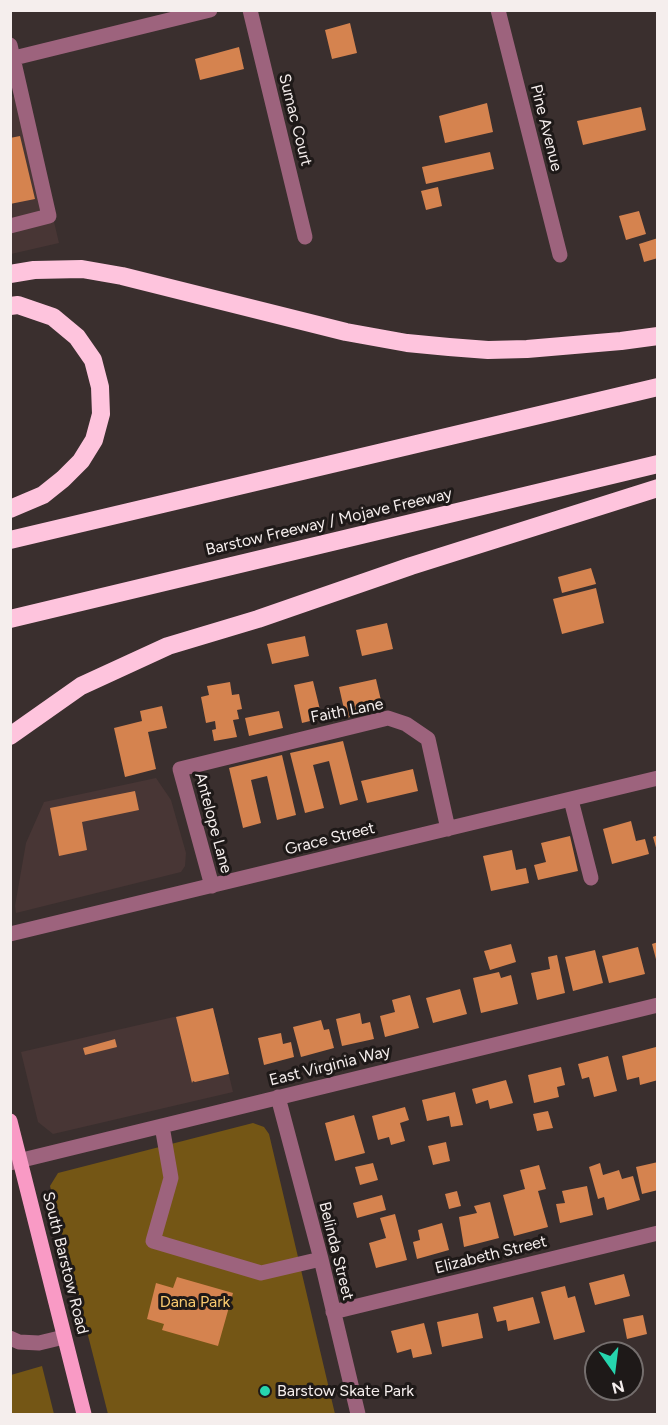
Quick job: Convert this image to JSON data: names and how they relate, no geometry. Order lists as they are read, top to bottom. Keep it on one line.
{"streets":{"highway":["Barstow Freeway / Mojave Freeway"],"main road":["South Barstow Road"],"street":["Sumac Court","Pine Avenue","Faith Lane","Antelope Lane","Grace Street","East Virginia Way","Belinda Street","Elizabeth Street"]},"crossings":[["Faith Lane","Antelope Lane"],["Faith Lane","Grace Street"],["Antelope Lane","Grace Street"],["East Virginia Way","Belinda Street"],["East Virginia Way","South Barstow Road"],["Belinda Street","Elizabeth Street"]],"parks":["Dana Park"],"places":["Barstow Skate Park"],"north":"bottom"}
